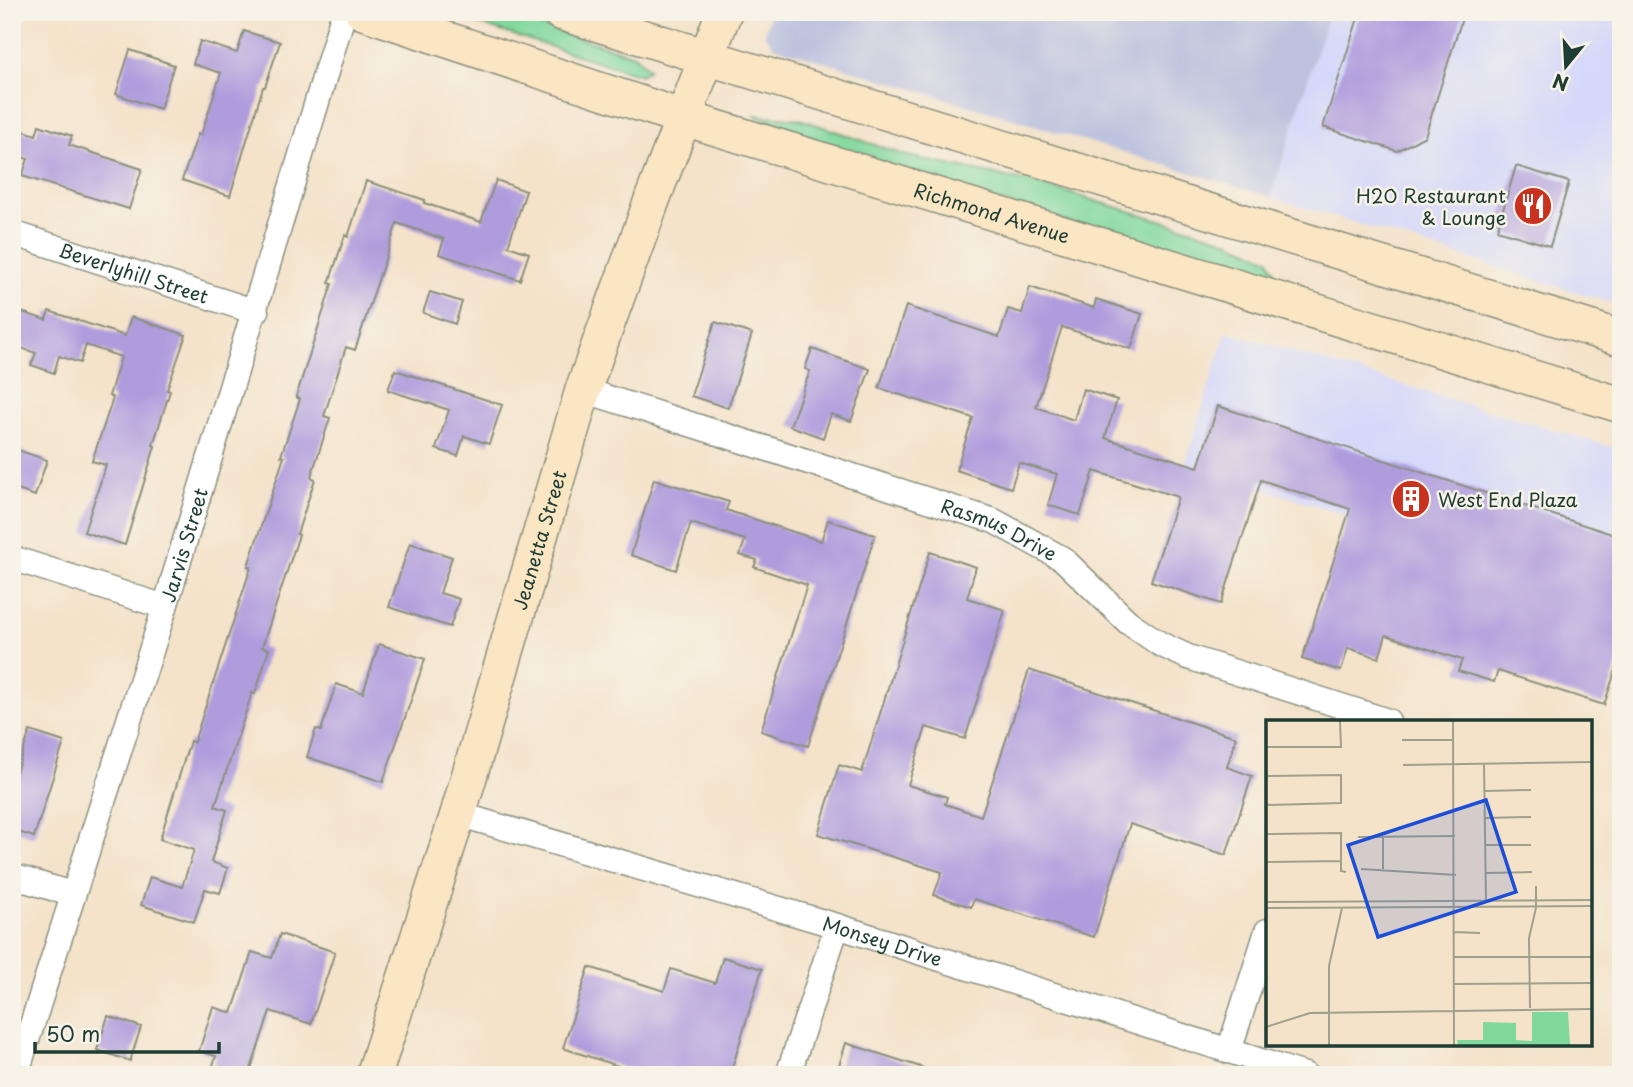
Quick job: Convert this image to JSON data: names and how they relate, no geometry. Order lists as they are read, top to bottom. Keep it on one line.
{"streets":{"main road":["Richmond Avenue","Jeanetta Street"],"street":["Beverlyhill Street","Rasmus Drive","Jarvis Street","Monsey Drive"]},"crossings":[["Richmond Avenue","Jeanetta Street"],["Beverlyhill Street","Jarvis Street"],["Rasmus Drive","Jeanetta Street"],["Jeanetta Street","Monsey Drive"]],"places":{"restaurant":["H2O Restaurant & Lounge"],"building":["West End Plaza"]},"scale_bar":"50 m","north":"bottom"}
